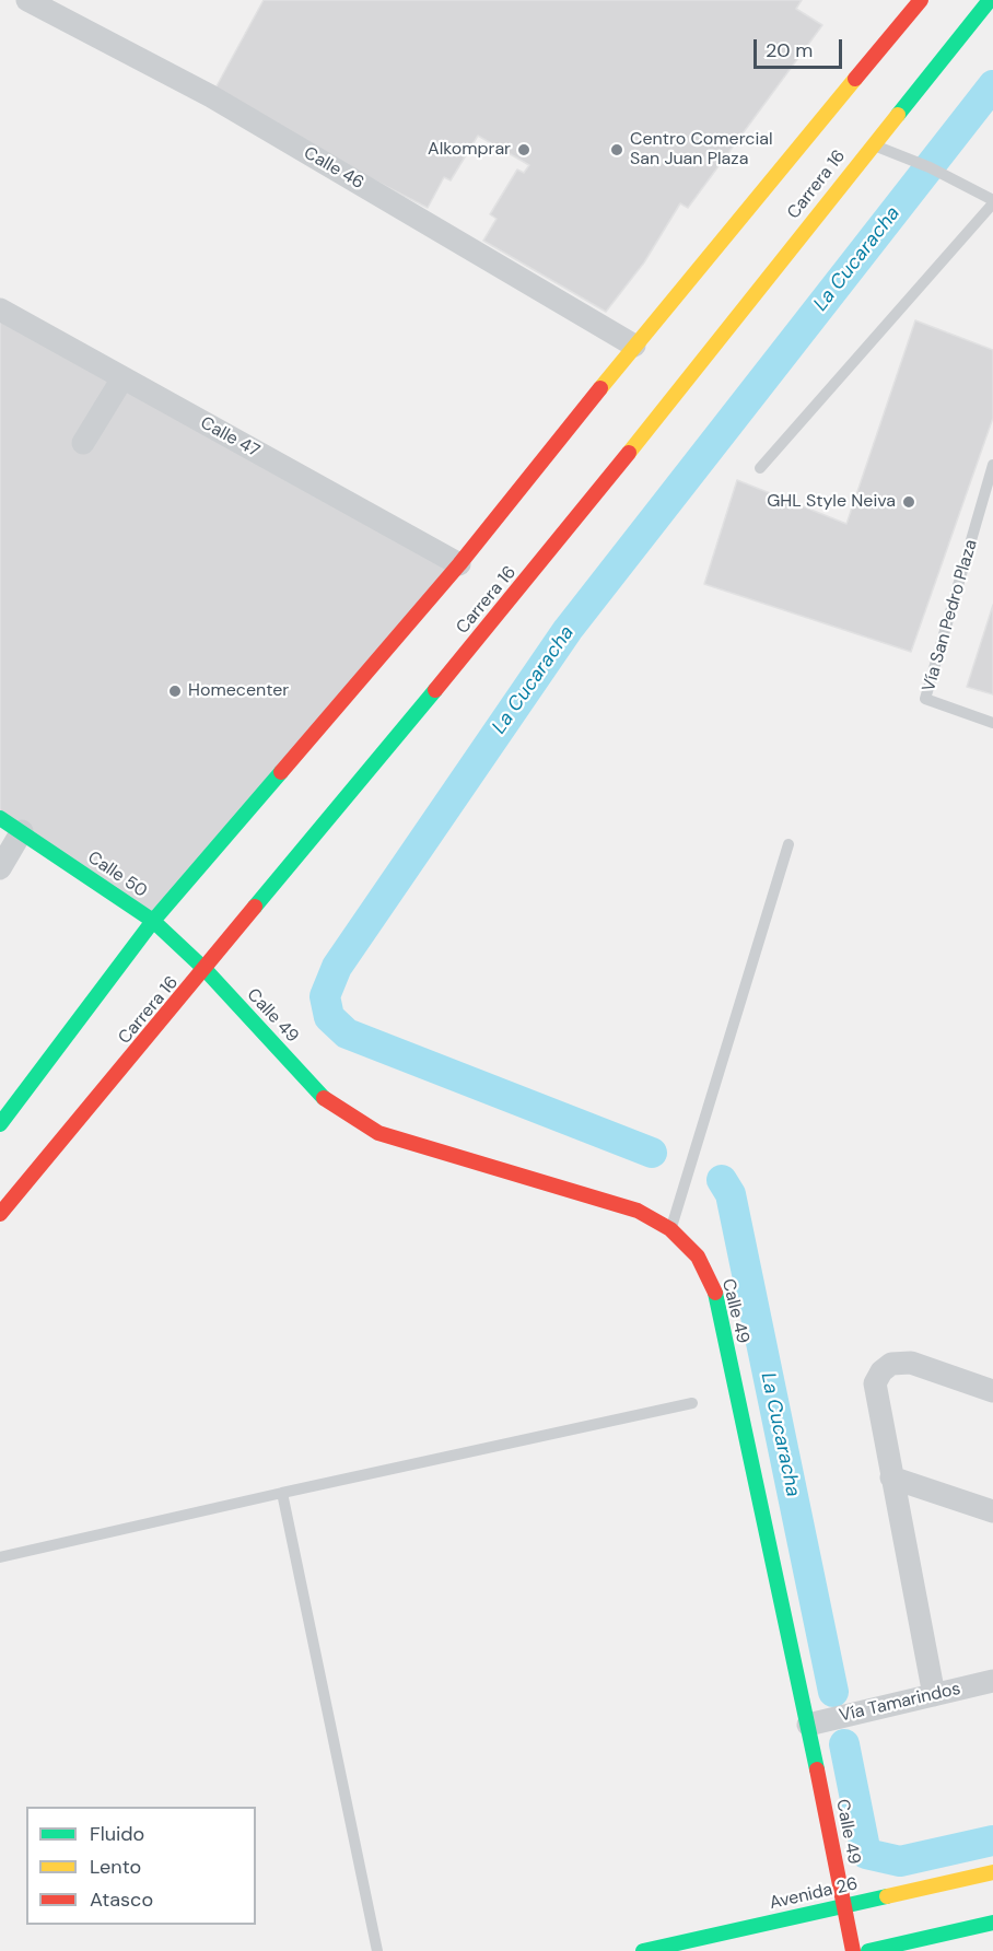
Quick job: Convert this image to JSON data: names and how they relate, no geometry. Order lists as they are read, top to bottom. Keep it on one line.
{"streets":{"main road":["Carrera 16","Calle 50","Calle 49","Avenida 26"],"street":["Calle 46","Calle 47","Vía Tamarindos"],"lane":["Vía San Pedro Plaza"]},"crossings":[["Calle 46","Carrera 16"],["Carrera 16","Calle 47"],["Carrera 16","Calle 50"],["Carrera 16","Calle 49"],["Calle 50","Calle 49"],["Calle 49","Vía Tamarindos"],["Calle 49","Avenida 26"]],"water":["La Cucaracha"],"places":["Alkomprar","Centro Comercial San Juan Plaza","GHL Style Neiva","Homecenter"],"legend":["Fluido","Lento","Atasco"],"scale_bar":"20 m"}
